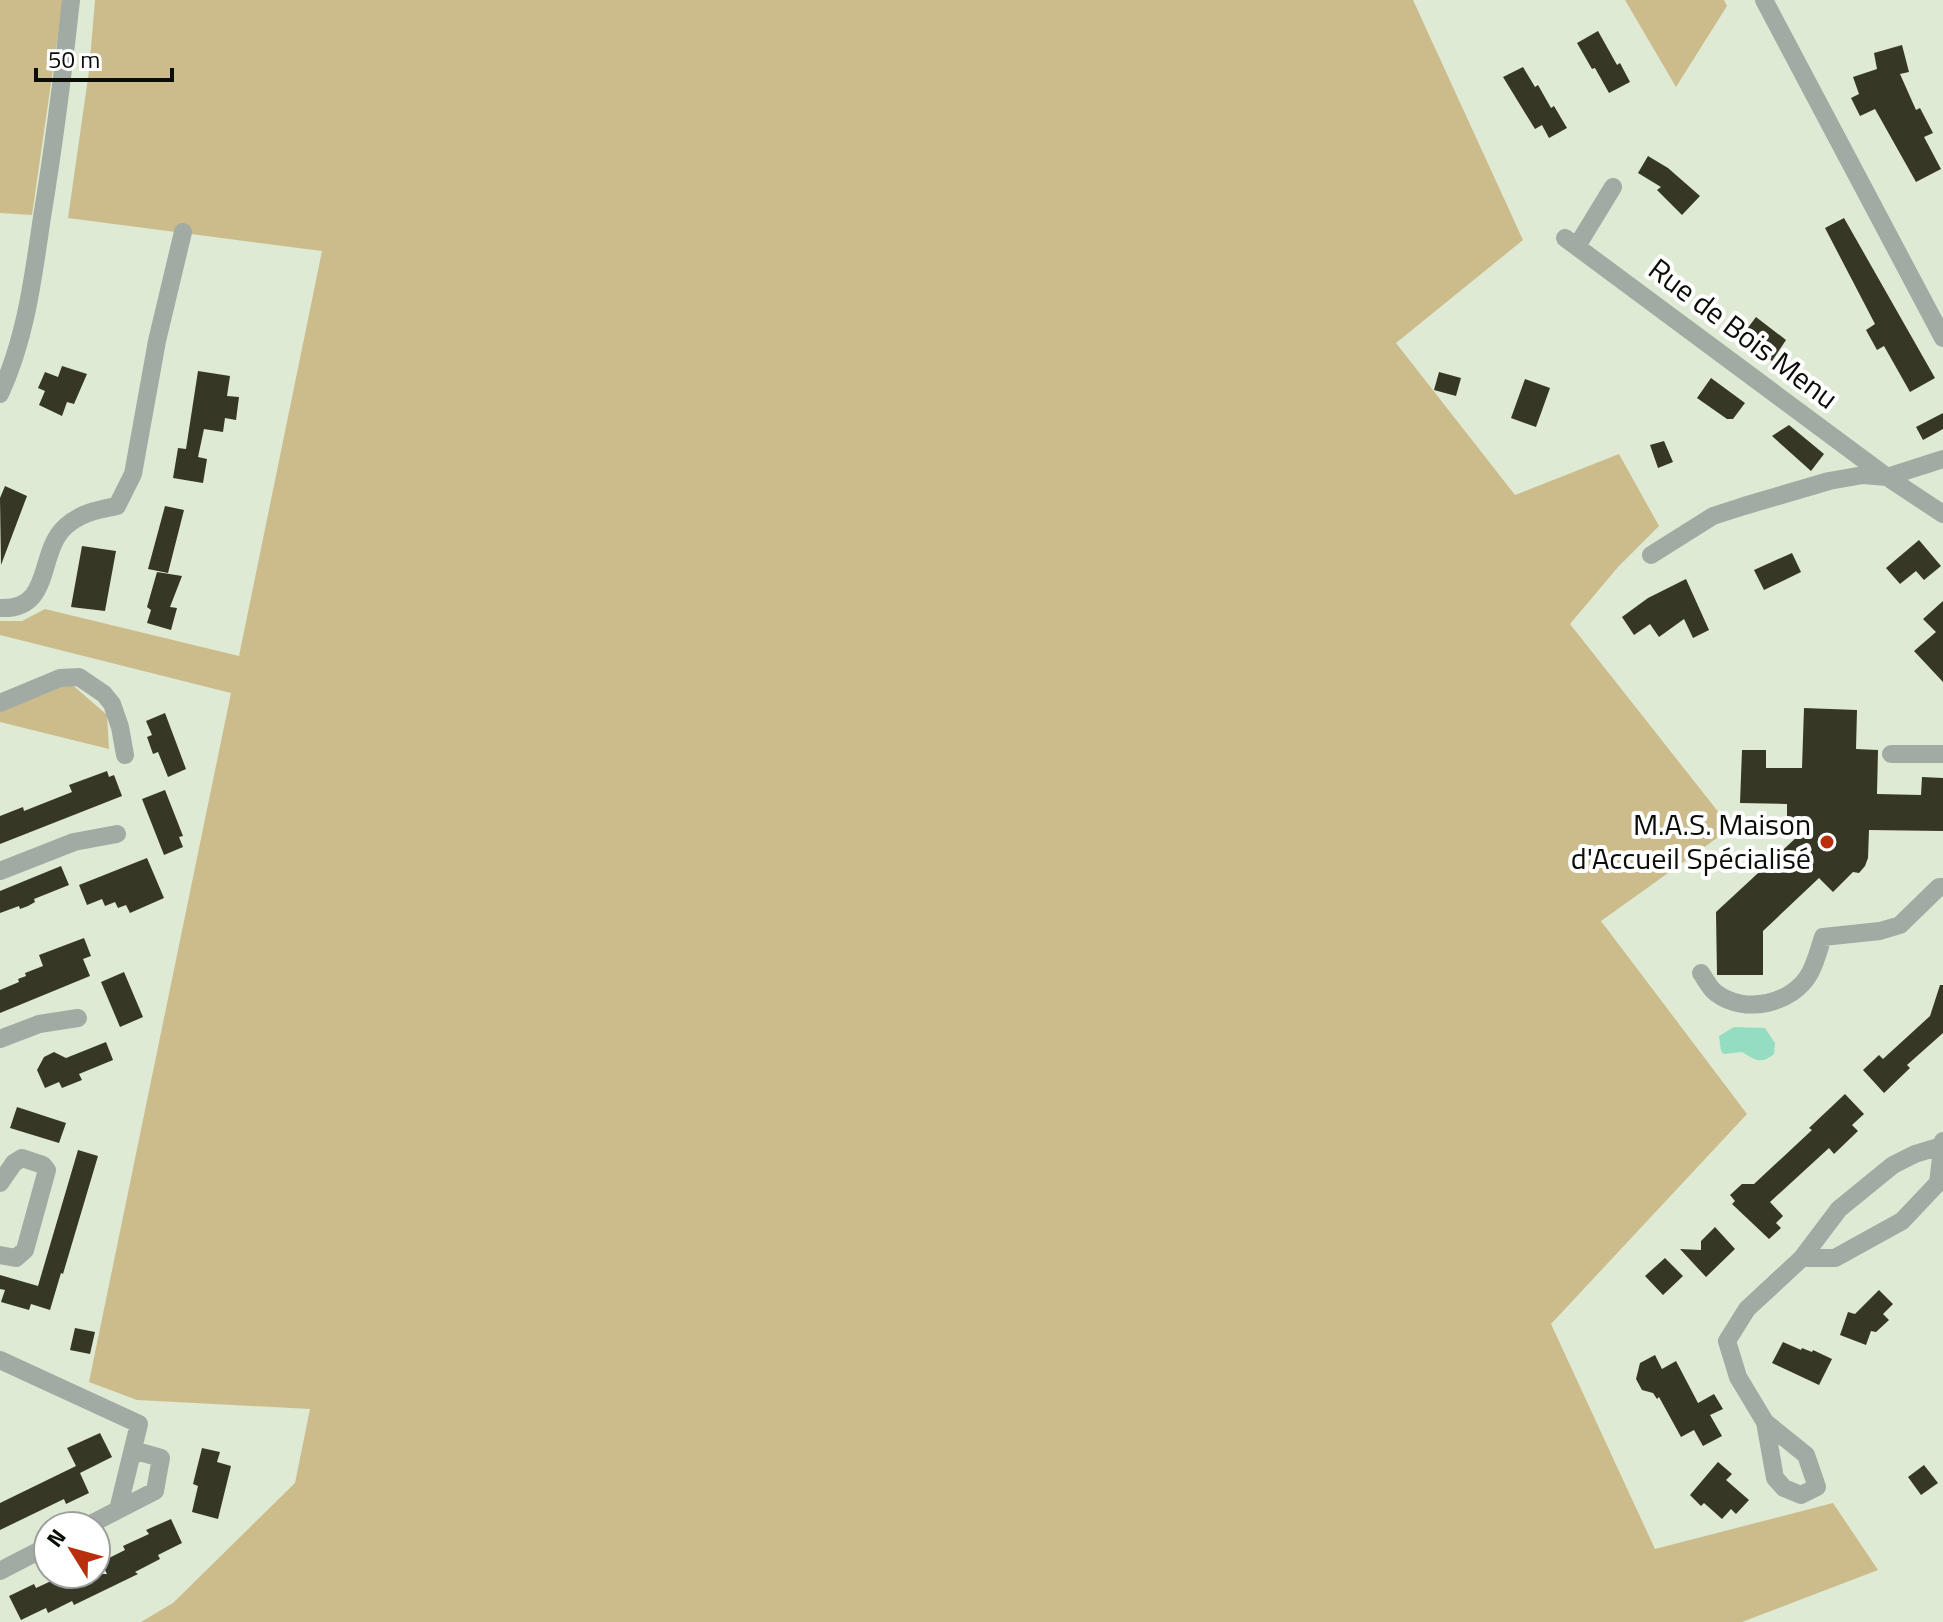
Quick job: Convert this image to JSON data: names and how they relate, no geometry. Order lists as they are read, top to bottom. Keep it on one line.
{"streets":{"street":["Rue de Bois Menu"]},"places":["M.A.S. Maison d'Accueil Spécialisé"],"scale_bar":"50 m","north":"top left"}
